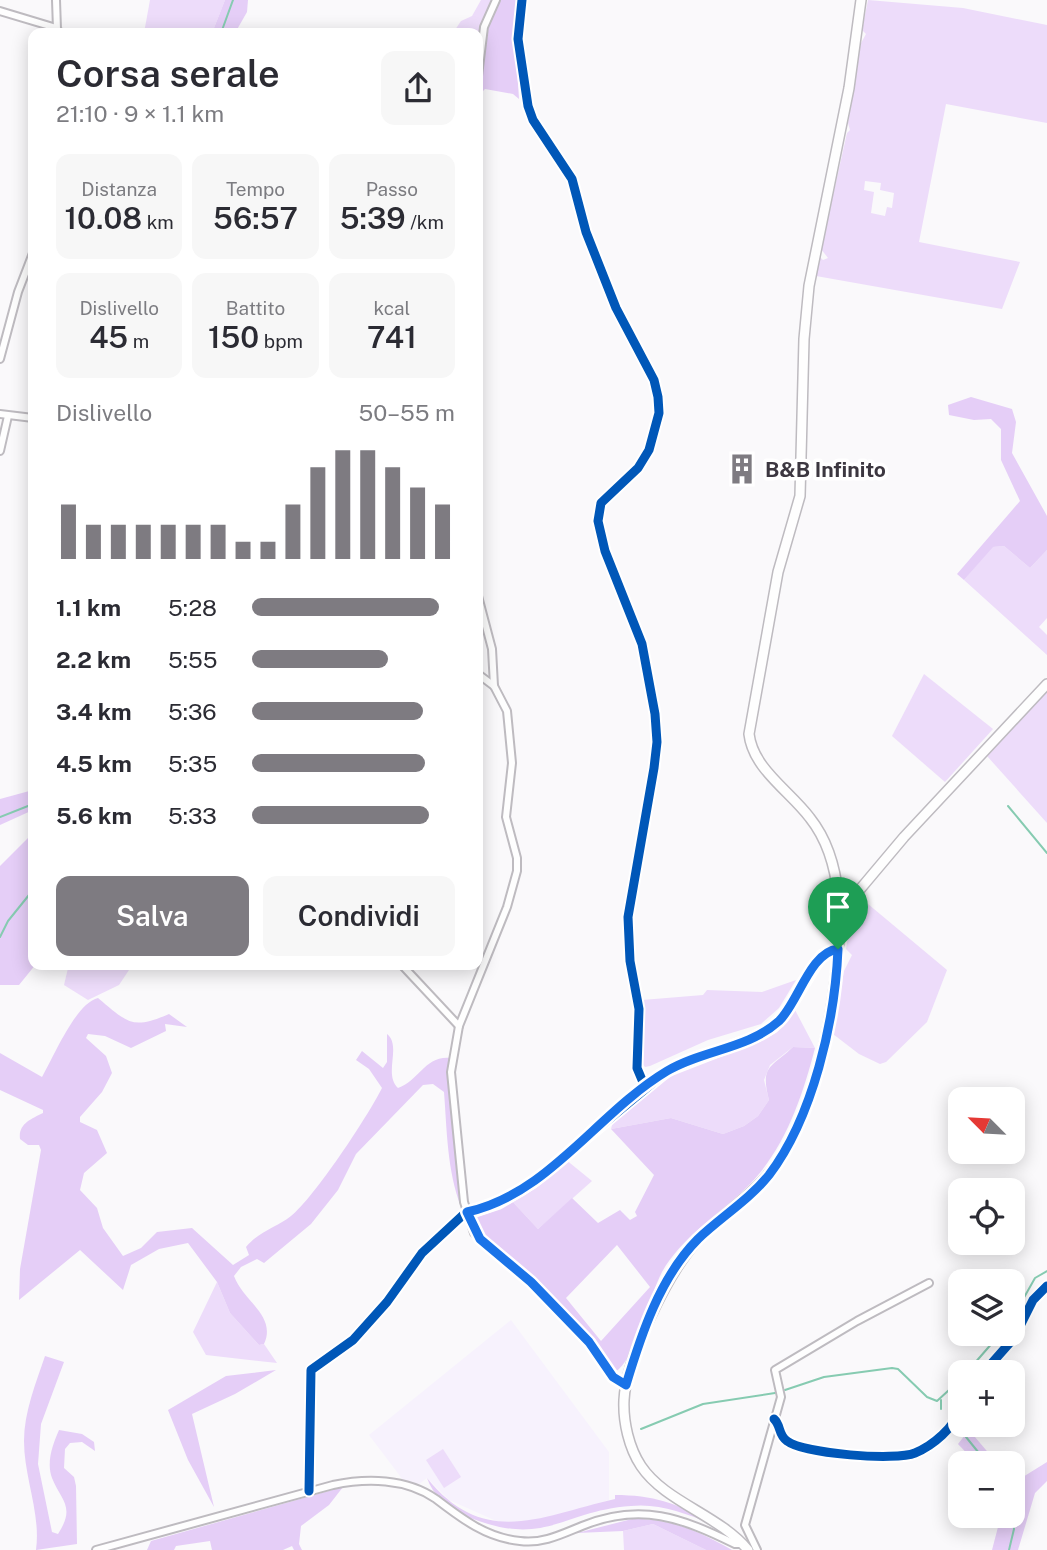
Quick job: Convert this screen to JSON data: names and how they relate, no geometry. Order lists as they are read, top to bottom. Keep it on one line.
{"places":{"building":["B&B Infinito"]},"north":"top left","page":{"heading":["Corsa serale","21:10 · 9 × 1.1 km"],"stats":[["Distanza","10.08 km"],["Tempo","56:57"],["Passo","5:39 /km"],["Dislivello","45 m"],["Battito","150 bpm"],["kcal","741"]],"chart":["Dislivello","50–55 m"],"list":[{"name":"1.1 km","note":"5:28"},{"name":"2.2 km","note":"5:55"},{"name":"3.4 km","note":"5:36"},{"name":"4.5 km","note":"5:35"},{"name":"5.6 km","note":"5:33"}],"buttons":["Salva","Condividi"],"map_buttons":["+","−"]}}
